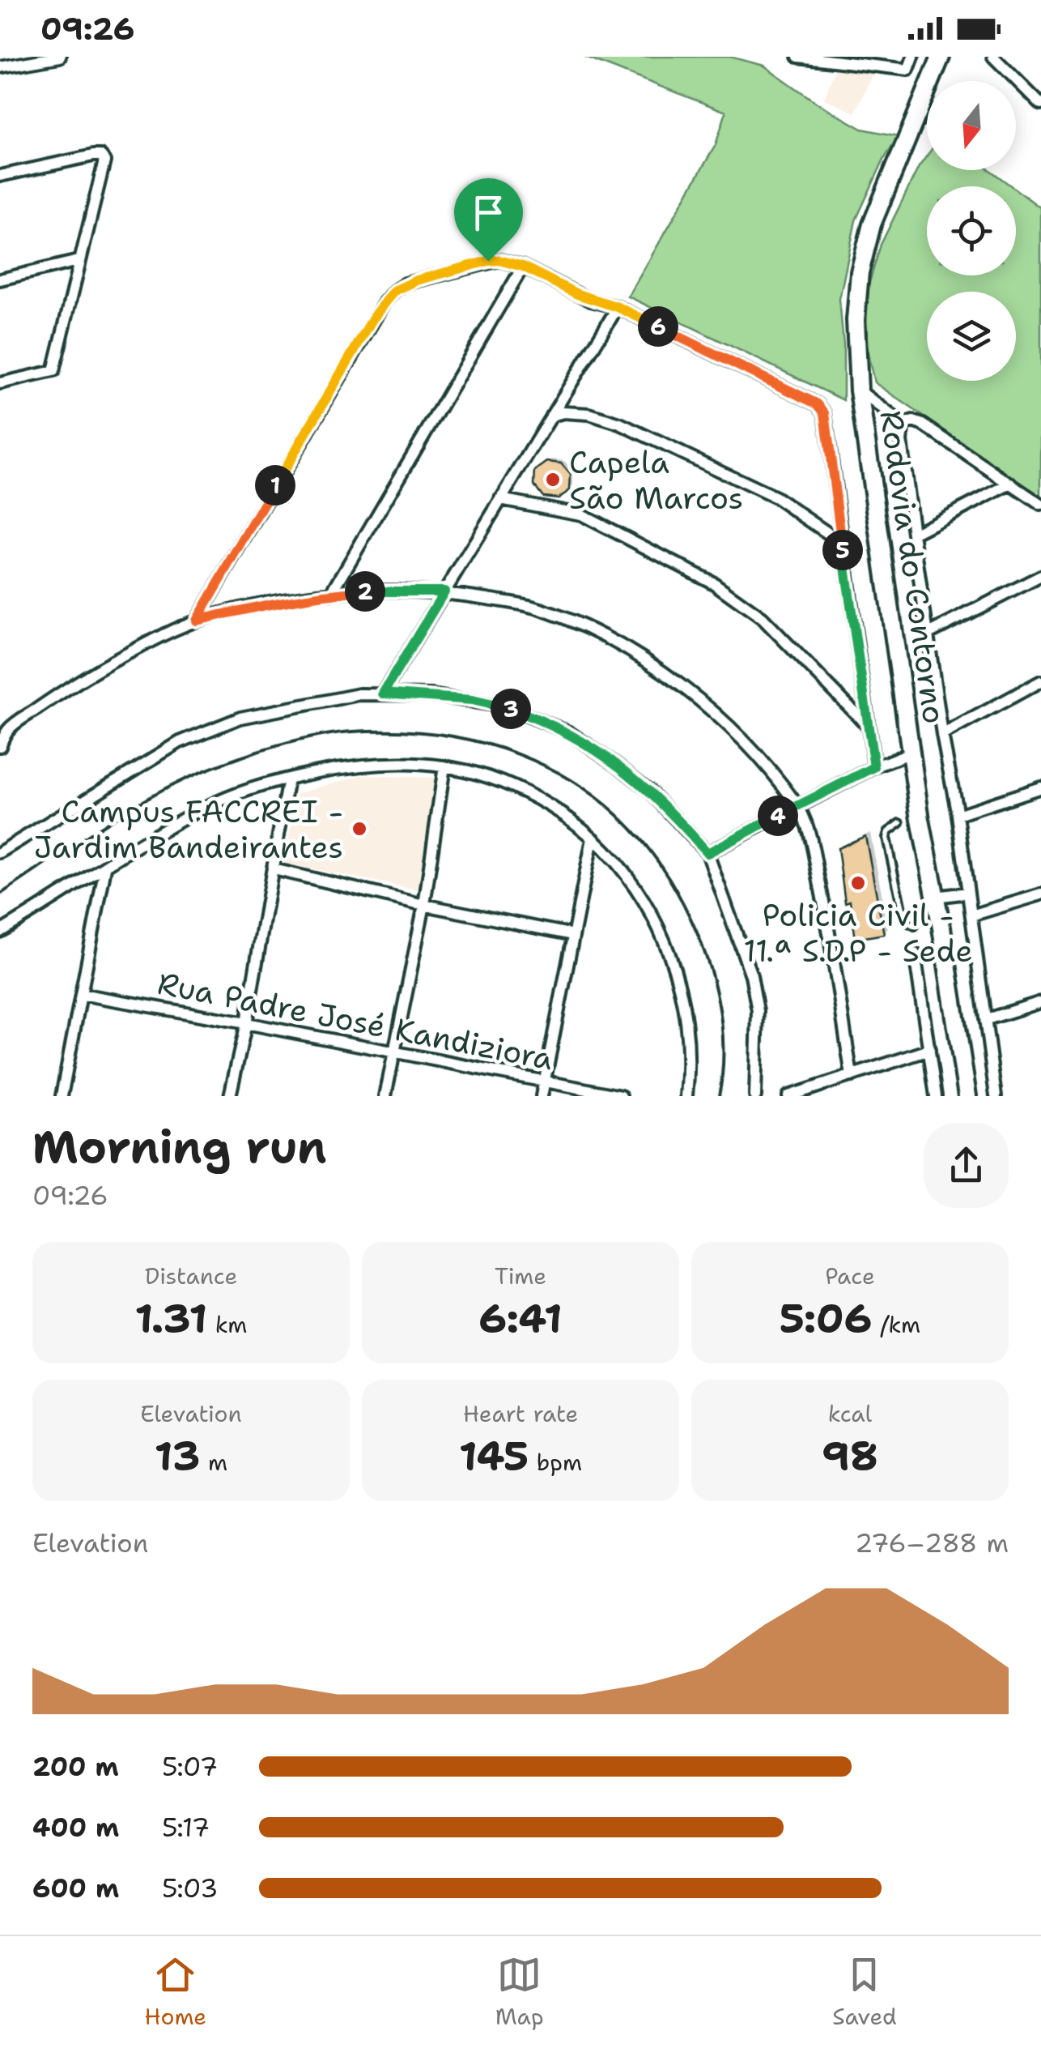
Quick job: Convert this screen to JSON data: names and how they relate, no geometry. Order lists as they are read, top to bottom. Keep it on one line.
{"streets":{"main road":["Rodovia do Contorno"],"street":["Rua Padre José Kandiziora"]},"places":["Capela São Marcos","Campus FACCREI - Jardim Bandeirantes","Policia Civil - 11.ª S.D.P - Sede"],"north":"bottom","page":{"status":"09:26","pins":["6","1","5","2","3","4"],"heading":["Morning run","09:26"],"stats":[["Distance","1.31 km"],["Time","6:41"],["Pace","5:06 /km"],["Elevation","13 m"],["Heart rate","145 bpm"],["kcal","98"]],"chart":["Elevation","276–288 m"],"list":[{"name":"200 m","note":"5:07"},{"name":"400 m","note":"5:17"},{"name":"600 m","note":"5:03"}],"tabs":["Home","Map","Saved"]}}
